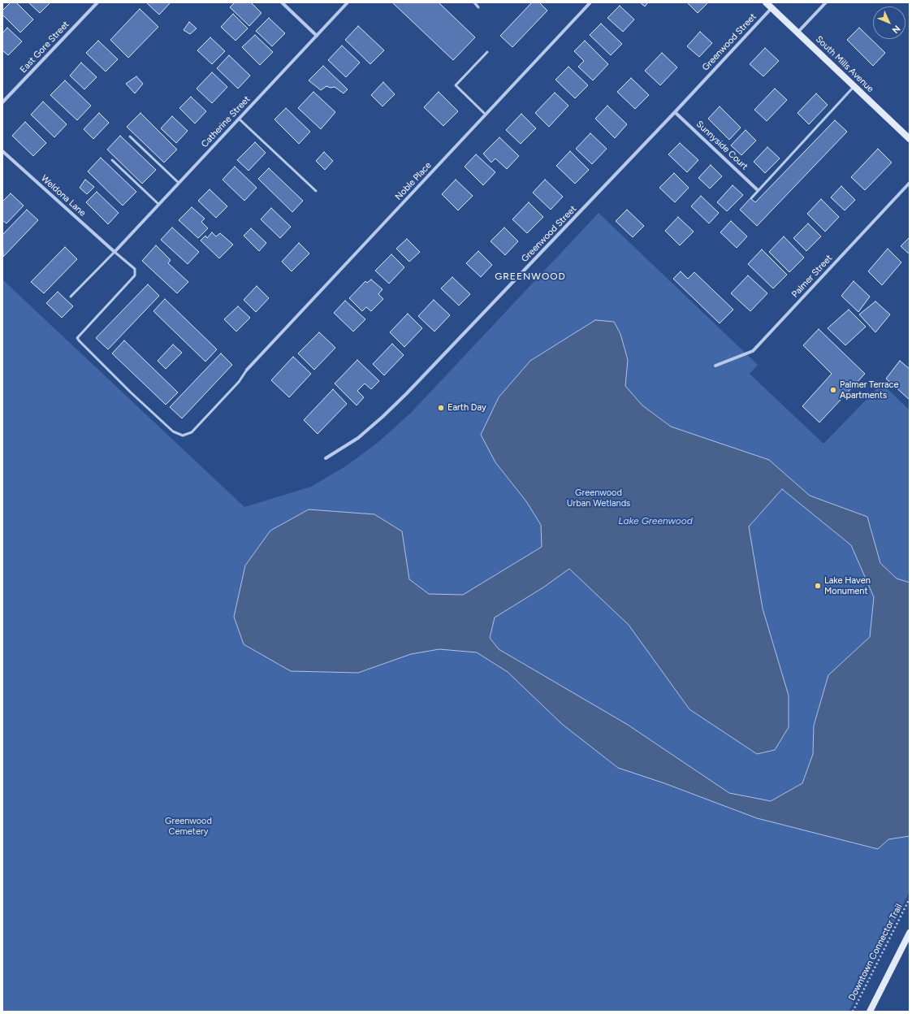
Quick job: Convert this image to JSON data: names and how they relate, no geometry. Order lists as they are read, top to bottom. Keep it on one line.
{"streets":{"street":["Greenwood Street","East Gore Street","South Mills Avenue","Catherine Street","Sunnyside Court","Noble Place","Weldona Lane","Palmer Street"],"path":["Downtown Connector Trail"]},"crossings":[["Greenwood Street","South Mills Avenue"],["Greenwood Street","Sunnyside Court"],["Catherine Street","Weldona Lane"]],"districts":["GREENWOOD"],"water":["Lake Greenwood"],"parks":["Greenwood Urban Wetlands","Greenwood Cemetery"],"places":["Palmer Terrace Apartments","Earth Day","Lake Haven Monument"],"north":"bottom right"}
